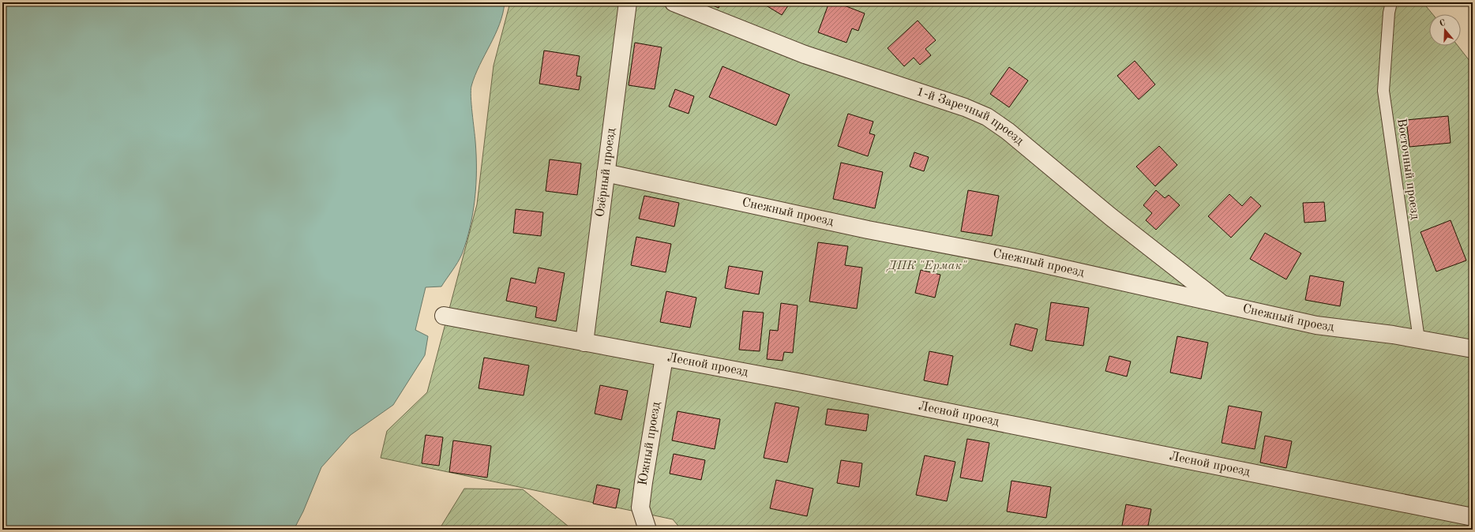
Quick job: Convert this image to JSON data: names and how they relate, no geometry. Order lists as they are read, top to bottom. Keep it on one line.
{"streets":{"street":["1-й Заречный проезд","Озёрный проезд","Снежный проезд","Лесной проезд","Южный проезд"],"lane":["Восточный проезд"]},"crossings":[["1-й Заречный проезд","Снежный проезд"],["Восточный проезд","Снежный проезд"],["Озёрный проезд","Снежный проезд"],["Озёрный проезд","Лесной проезд"],["Лесной проезд","Южный проезд"]],"parks":["ДПК \"Ермак\""],"north":"top"}
